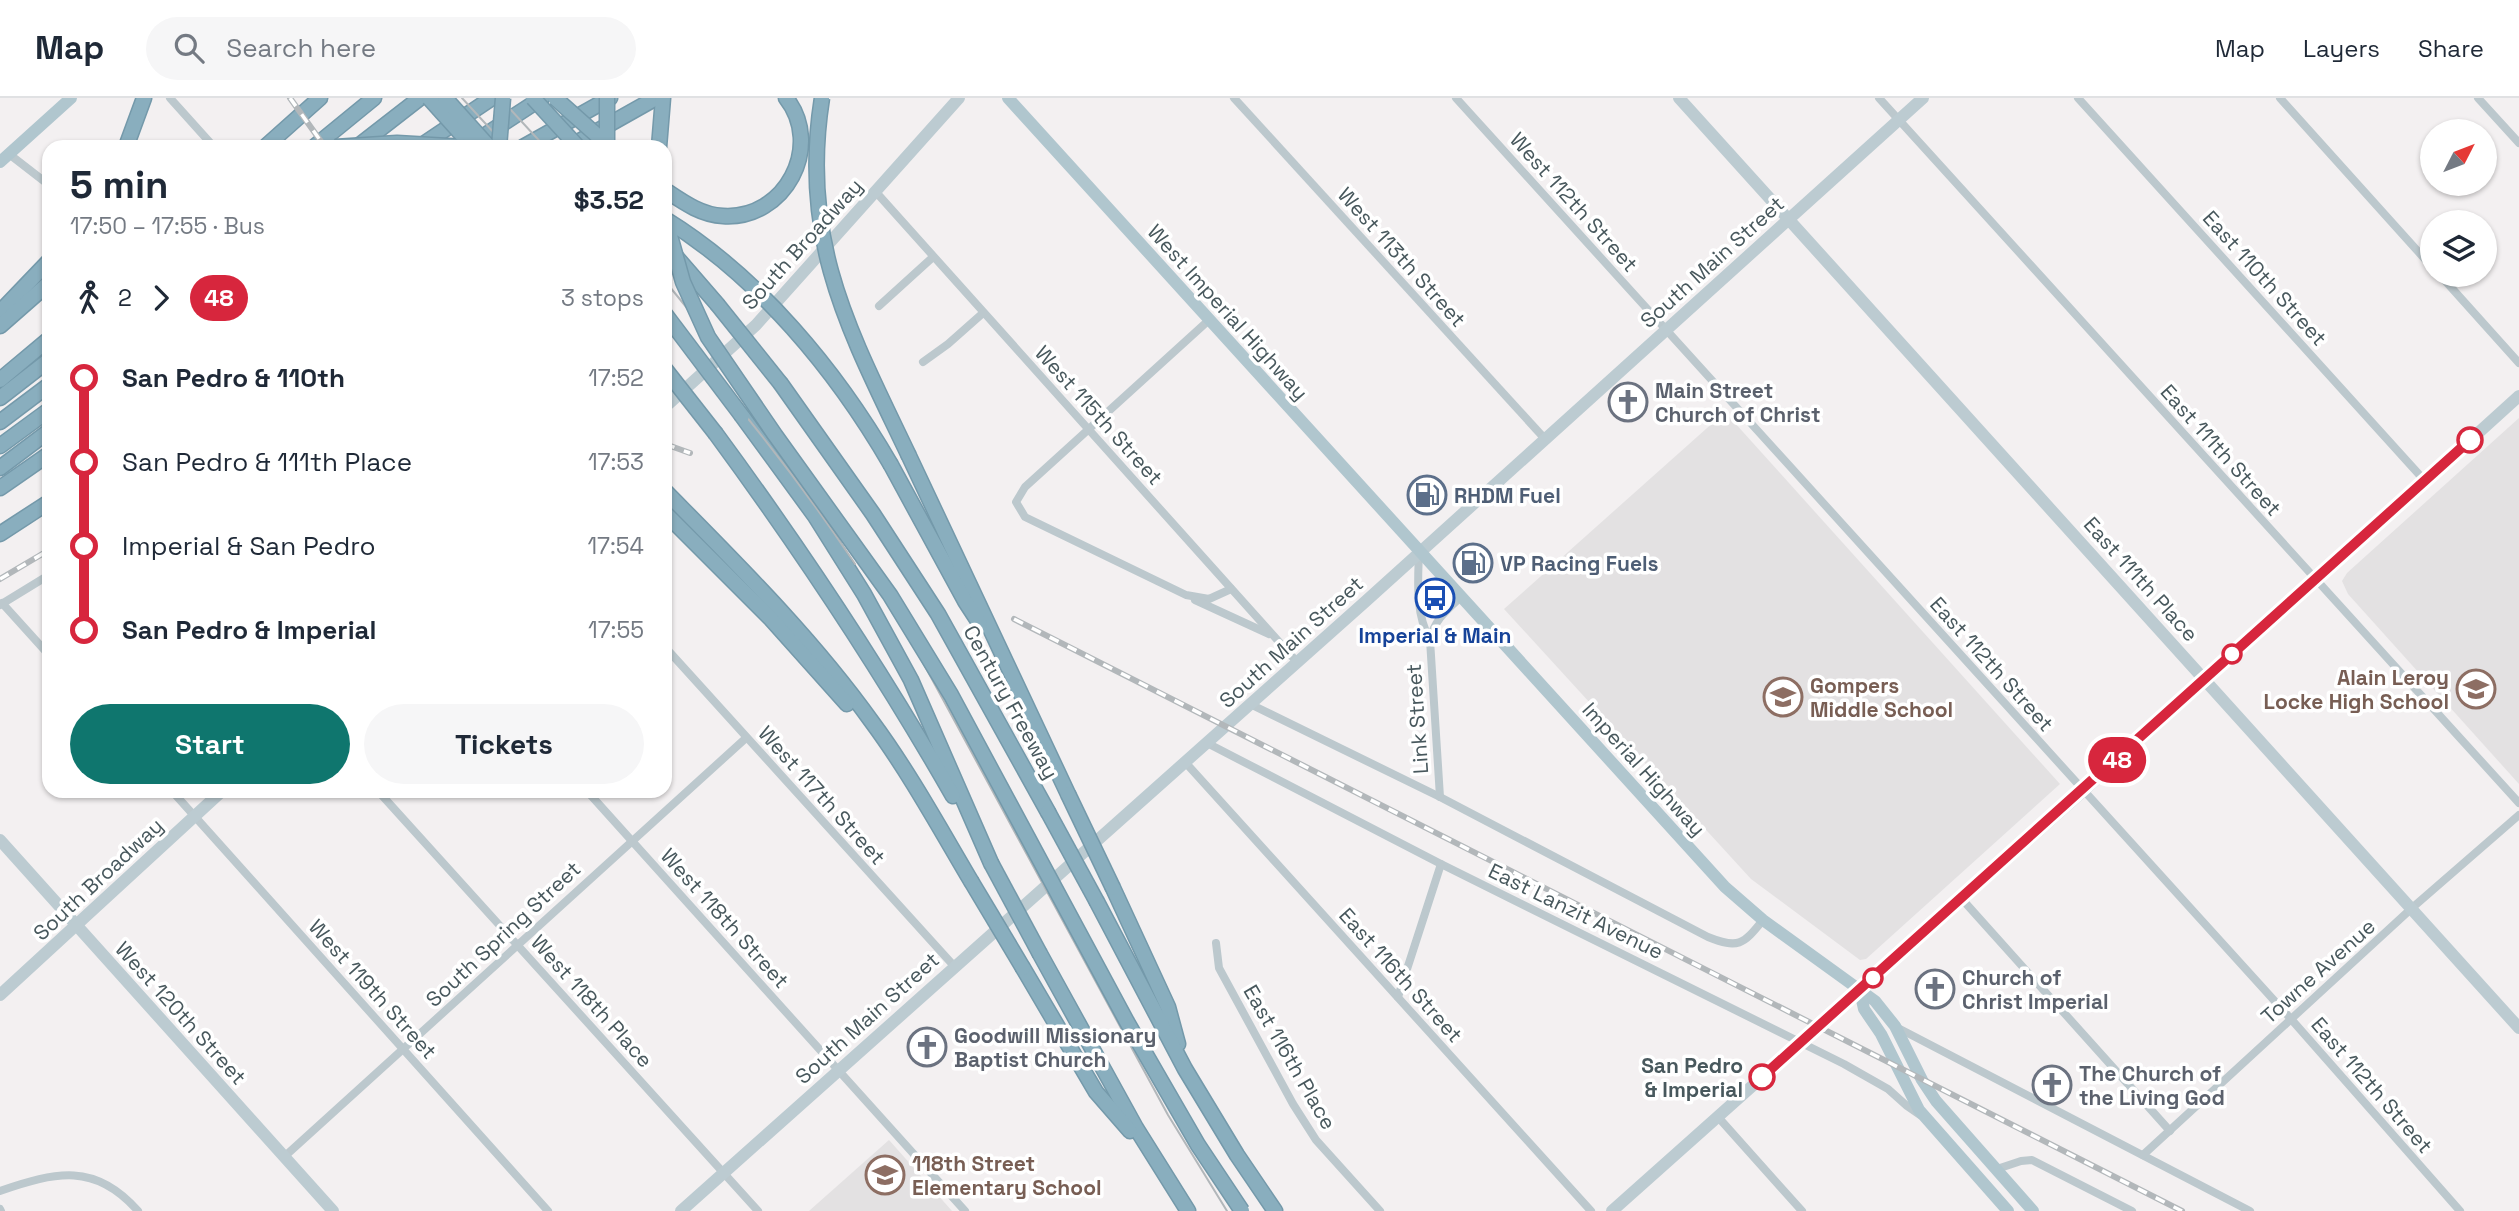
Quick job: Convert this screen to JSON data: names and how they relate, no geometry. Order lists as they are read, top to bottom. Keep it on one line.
{"streets":{"highway":["Century Freeway"],"main road":["West Imperial Highway","Imperial Highway"],"street":["West 112th Street","South Broadway","West 113th Street","South Main Street","East 110th Street","West 115th Street","East 111th Street","East 111th Place","East 112th Street","Link Street","West 117th Street","East Lanzit Avenue","West 118th Street","South Spring Street","Towne Avenue","East 116th Street","West 119th Street","West 118th Place","West 120th Street","East 116th Place"]},"crossings":[["West 112th Street","South Main Street"],["West 112th Street","East 112th Street"],["South Broadway","West 115th Street"],["South Broadway","West 119th Street"],["South Broadway","West 120th Street"],["West 113th Street","South Main Street"],["South Main Street","West Imperial Highway"],["South Main Street","West 115th Street"],["South Main Street","East 111th Street"],["South Main Street","East 111th Place"],["South Main Street","East 112th Street"],["South Main Street","Link Street"],["South Main Street","Imperial Highway"],["South Main Street","West 117th Street"],["South Main Street","East Lanzit Avenue"],["South Main Street","West 118th Street"],["South Main Street","East 116th Street"],["South Main Street","West 118th Place"],["West Imperial Highway","Link Street"],["West Imperial Highway","Imperial Highway"],["East 111th Place","Towne Avenue"],["East 112th Street","Towne Avenue"],["Link Street","Imperial Highway"],["Link Street","East Lanzit Avenue"],["Imperial Highway","East Lanzit Avenue"],["West 117th Street","South Spring Street"],["West 118th Street","South Spring Street"],["South Spring Street","West 119th Street"],["South Spring Street","West 118th Place"],["South Spring Street","West 120th Street"]],"places":{"church":["Main Street Church of Christ","Church of Christ Imperial","Goodwill Missionary Baptist Church","The Church of the Living God"],"fuel station":["RHDM Fuel","VP Racing Fuels"],"bus stop":["Imperial & Main"],"school or university":["Alain Leroy Locke High School","Gompers Middle School","118th Street Elementary School"],"other":["San Pedro & Imperial"]},"lines":["bus line 48"],"north":"top right","page":{"header":"Map","search":"Search here","nav":["Map","Layers","Share"],"on_map":"48","heading":["5 min","17:50 – 17:55 · Bus","$3.52"],"legs":["2","48","3 stops"],"list":[{"name":"San Pedro & 110th","value":"17:52"},{"name":"San Pedro & 111th Place","value":"17:53"},{"name":"Imperial & San Pedro","value":"17:54"},{"name":"San Pedro & Imperial","value":"17:55"}],"buttons":["Start","Tickets"]}}
